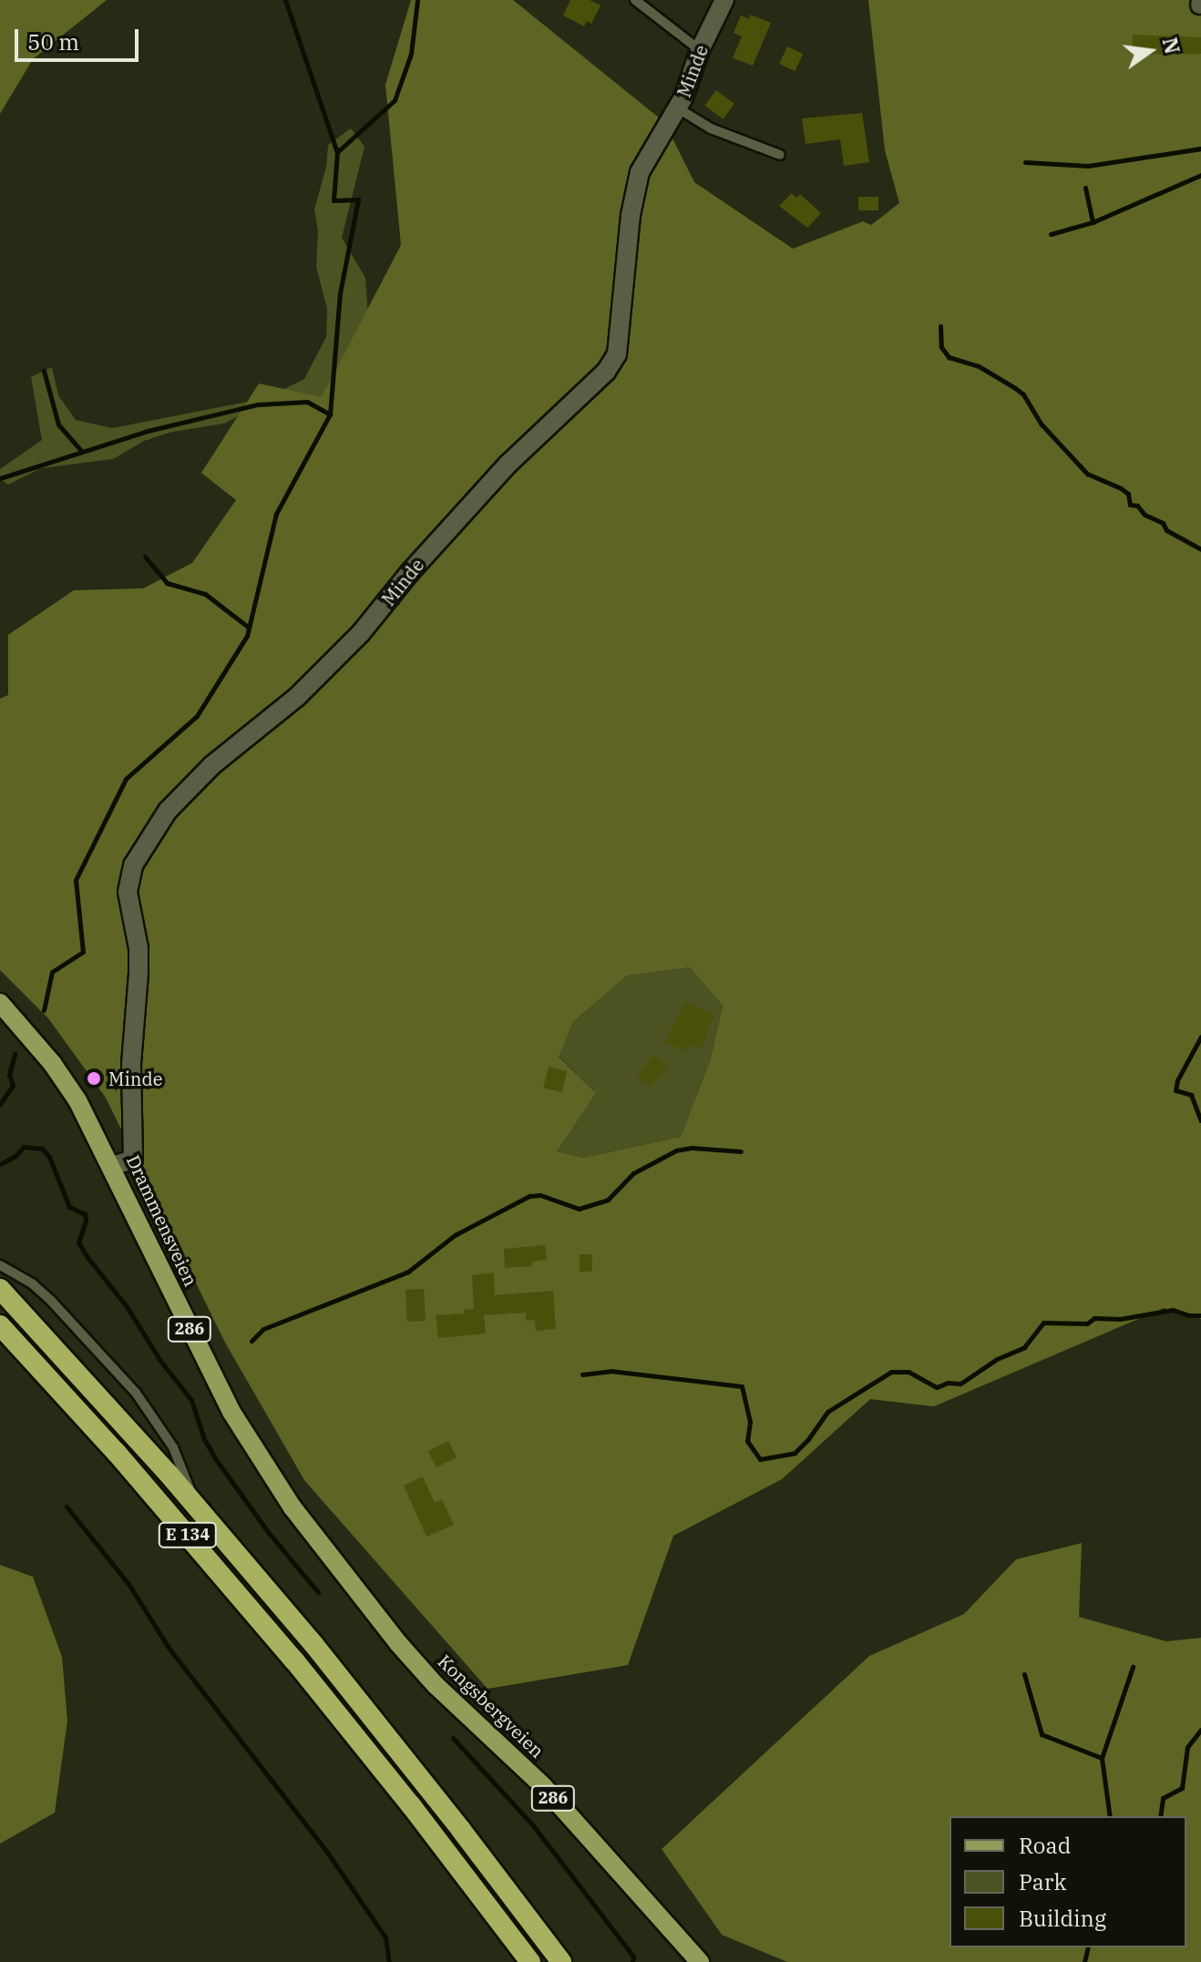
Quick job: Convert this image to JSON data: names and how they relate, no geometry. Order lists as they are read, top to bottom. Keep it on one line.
{"streets":{"highway":["E 134"],"main road":["Drammensveien","286","Kongsbergveien"],"street":["Minde"]},"crossings":[["Minde","Drammensveien"],["Drammensveien","Kongsbergveien"]],"places":["Minde"],"legend":["Road","Park","Building"],"scale_bar":"50 m","north":"right"}
